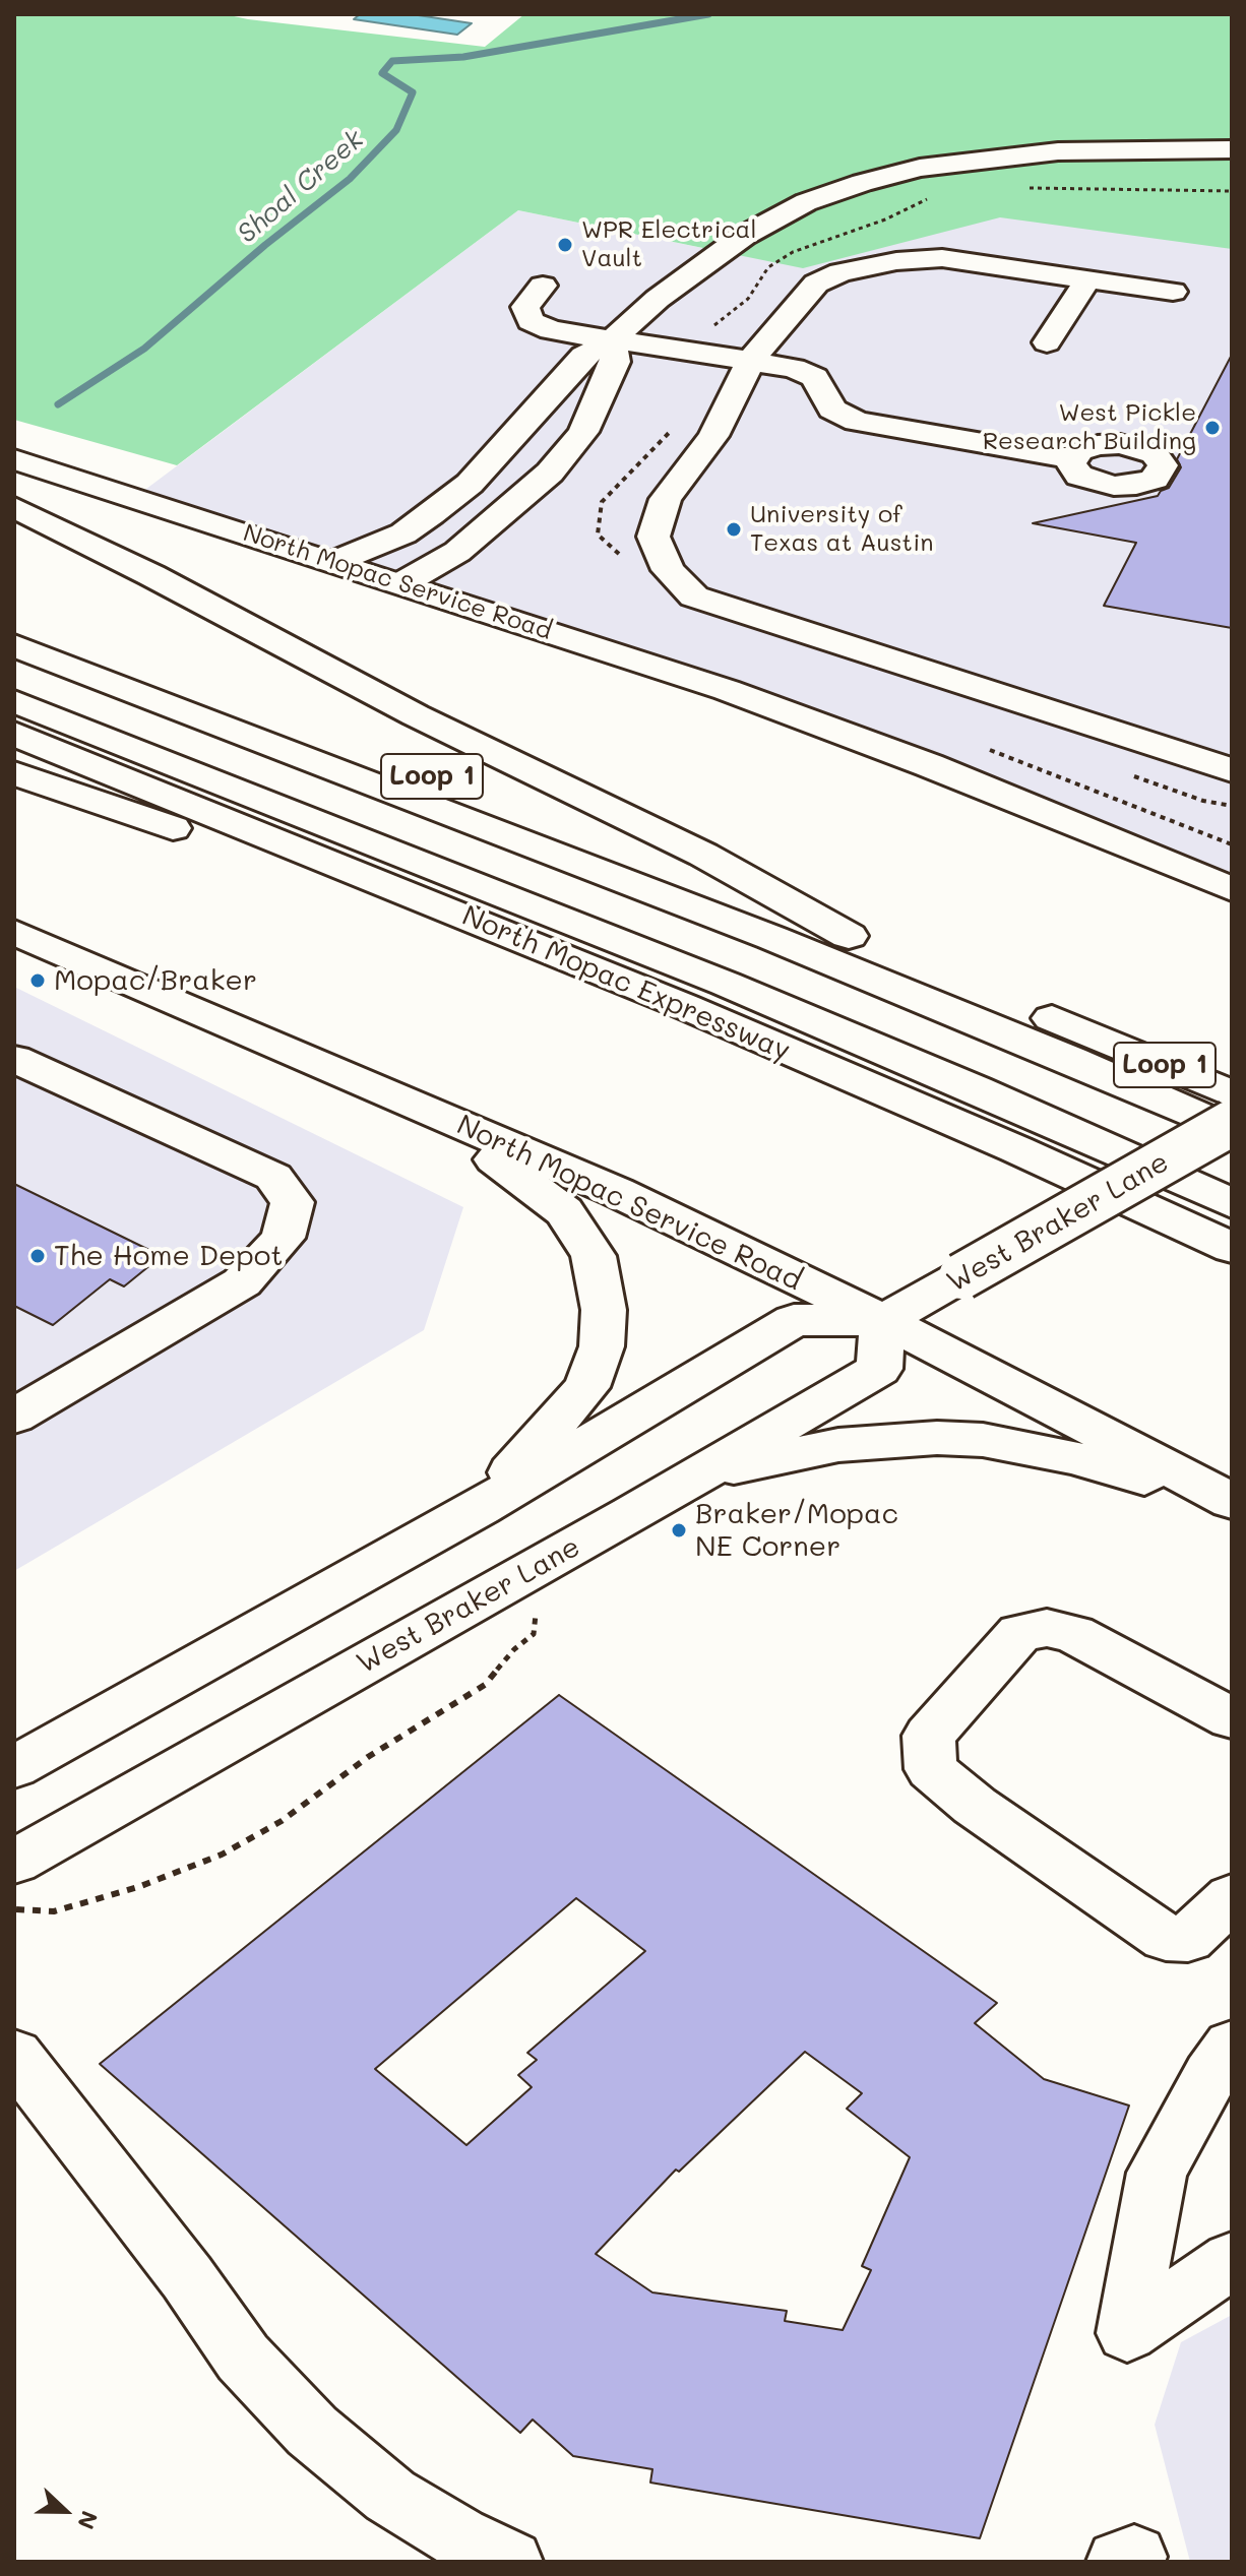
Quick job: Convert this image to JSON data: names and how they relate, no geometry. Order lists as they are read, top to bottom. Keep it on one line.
{"streets":{"main road":["North Mopac Service Road","Loop 1","North Mopac Expressway","West Braker Lane"]},"crossings":[["North Mopac Service Road","West Braker Lane"]],"water":["Shoal Creek"],"places":["WPR Electrical Vault","West Pickle Research Building","University of Texas at Austin","Mopac/Braker","The Home Depot","Braker/Mopac NE Corner"],"north":"right"}
